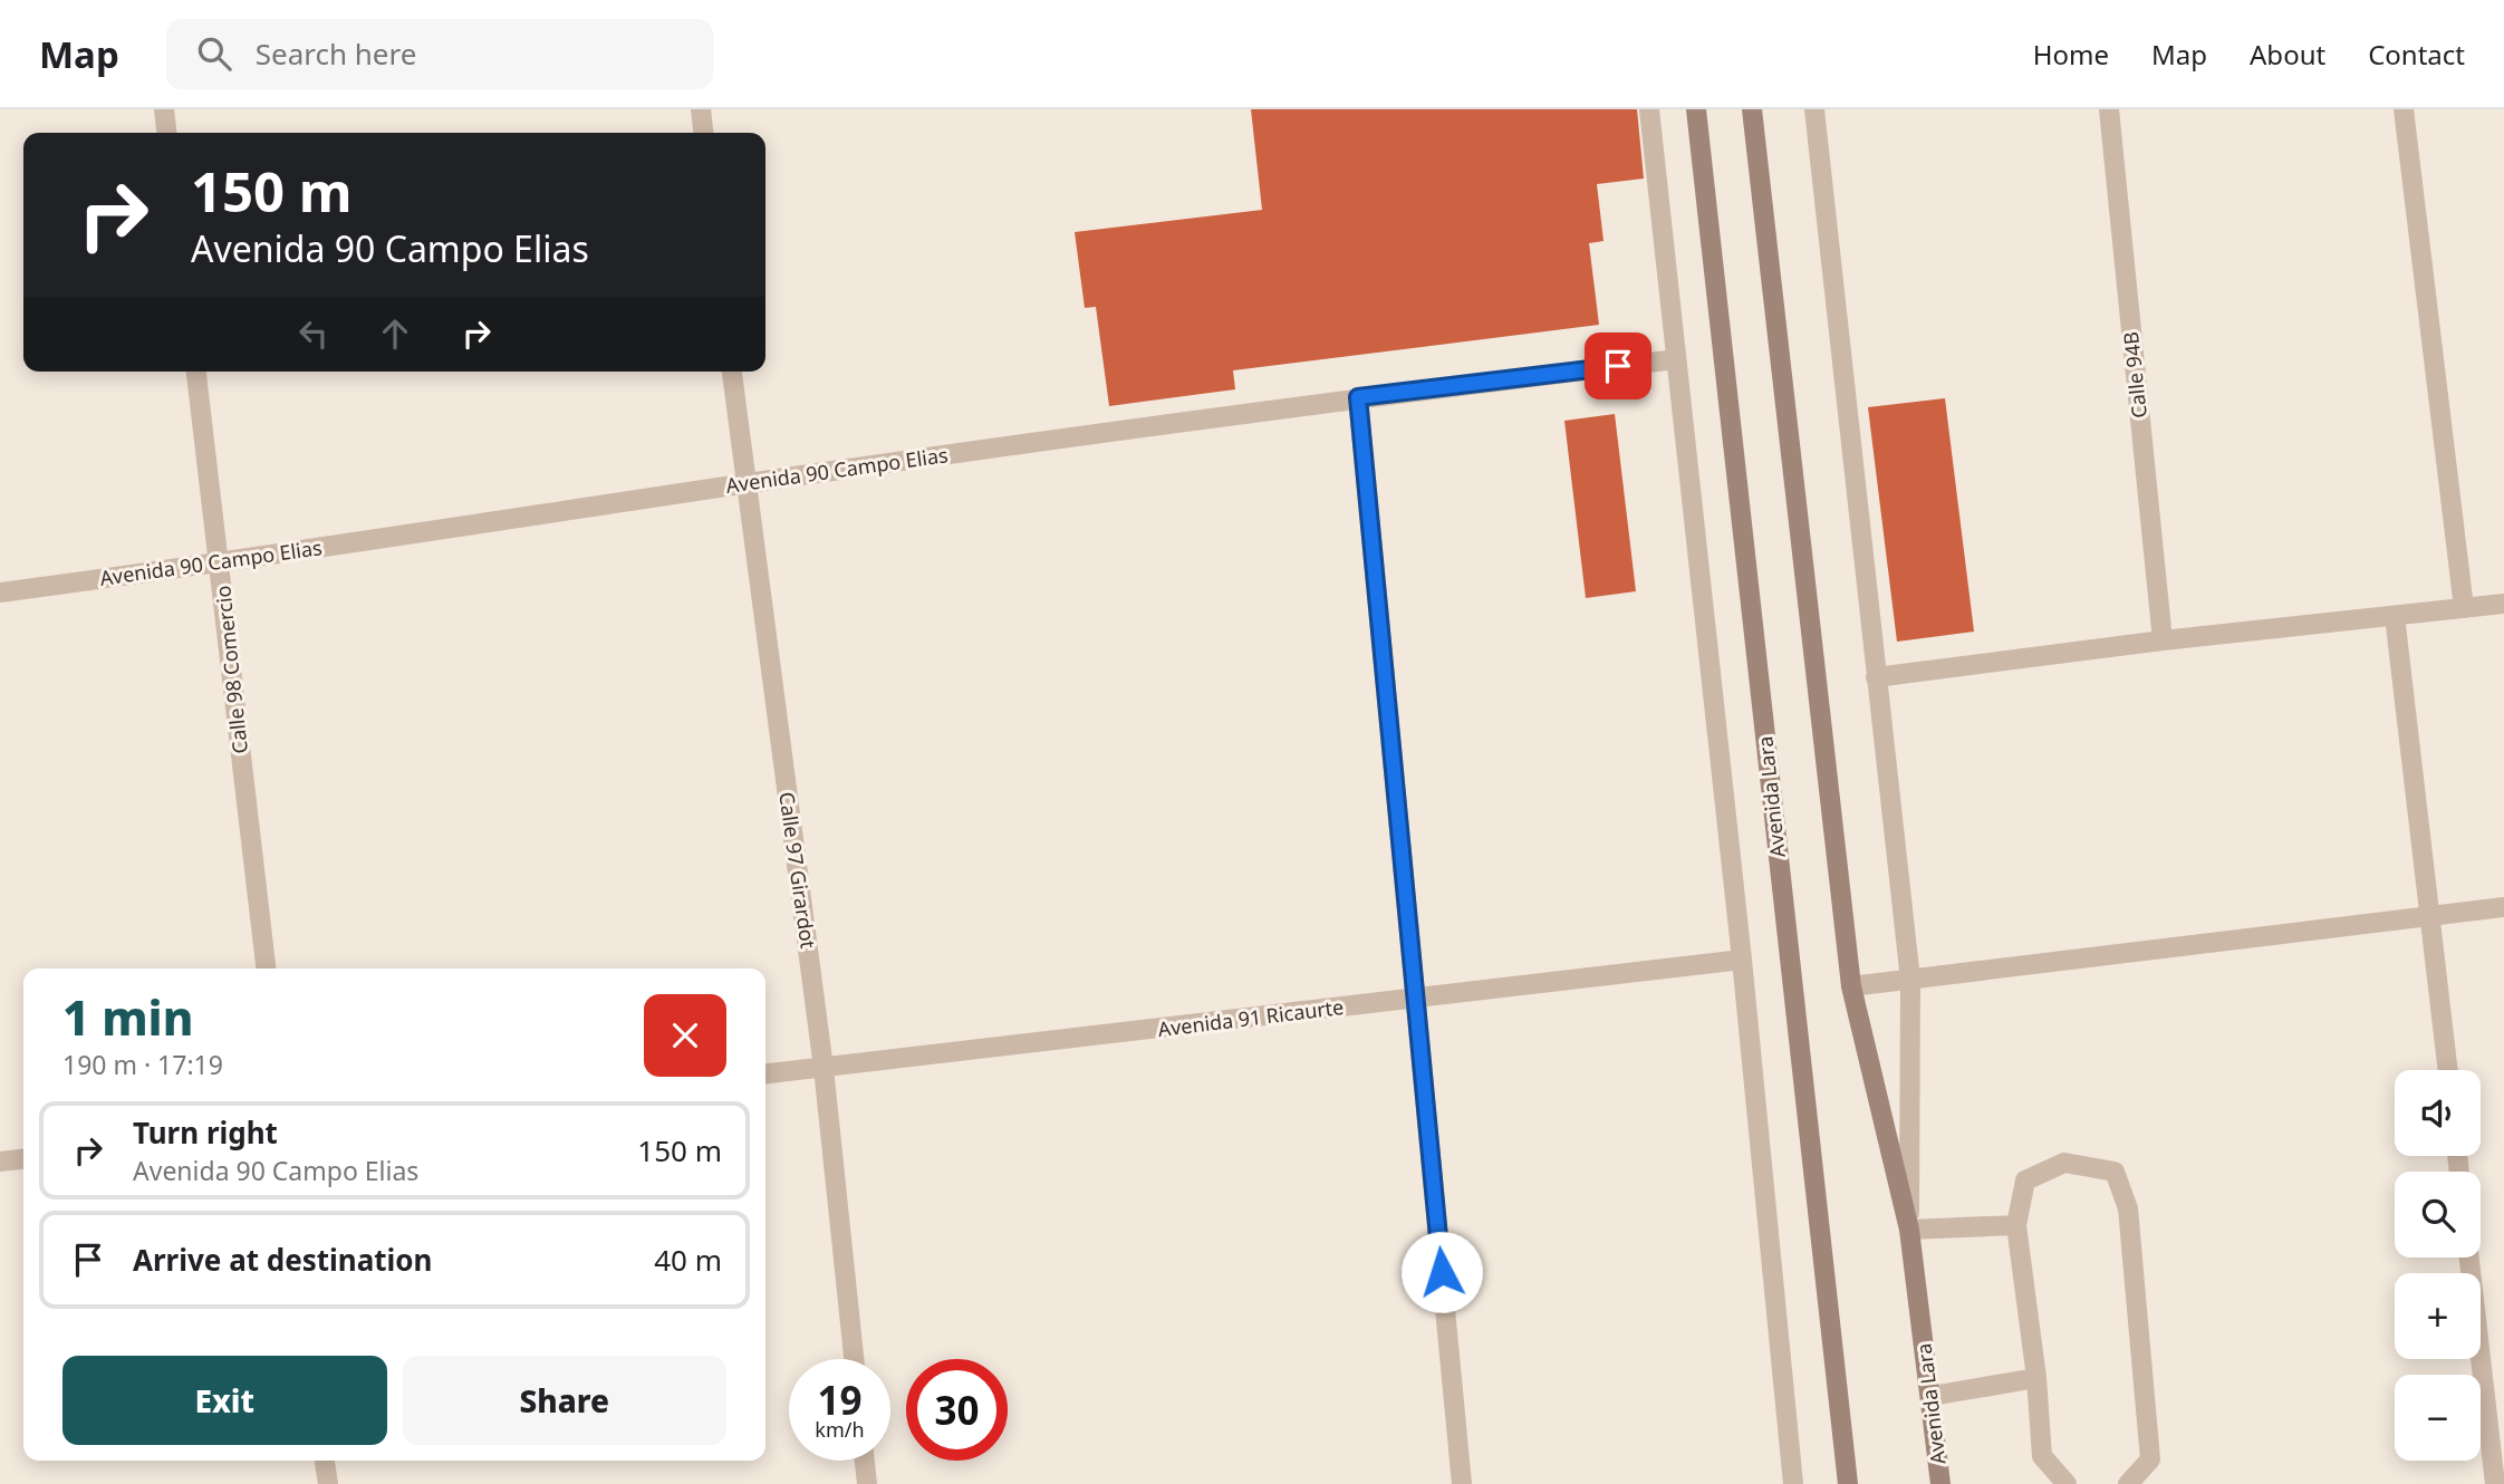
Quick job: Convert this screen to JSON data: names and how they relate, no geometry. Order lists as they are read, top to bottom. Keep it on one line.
{"streets":{"street":["Calle 94B","Avenida 90 Campo Elias","Calle 98 Comercio","Avenida Lara","Calle 97 Girardot","Avenida 91 Ricaurte"]},"crossings":[["Avenida 90 Campo Elias","Calle 98 Comercio"],["Avenida 90 Campo Elias","Calle 97 Girardot"],["Calle 97 Girardot","Avenida 91 Ricaurte"]],"page":{"header":"Map","search":"Search here","nav":["Home","Map","About","Contact"],"turn":["150 m","Avenida 90 Campo Elias"],"heading":["1 min","190 m · 17:19"],"map_buttons":["+","−"],"list":[{"name":"Turn right","note":"Avenida 90 Campo Elias","value":"150 m"},{"name":"Arrive at destination","value":"40 m"}],"buttons":["Exit","Share"],"speed":"19 km/h","limit":"30"}}
